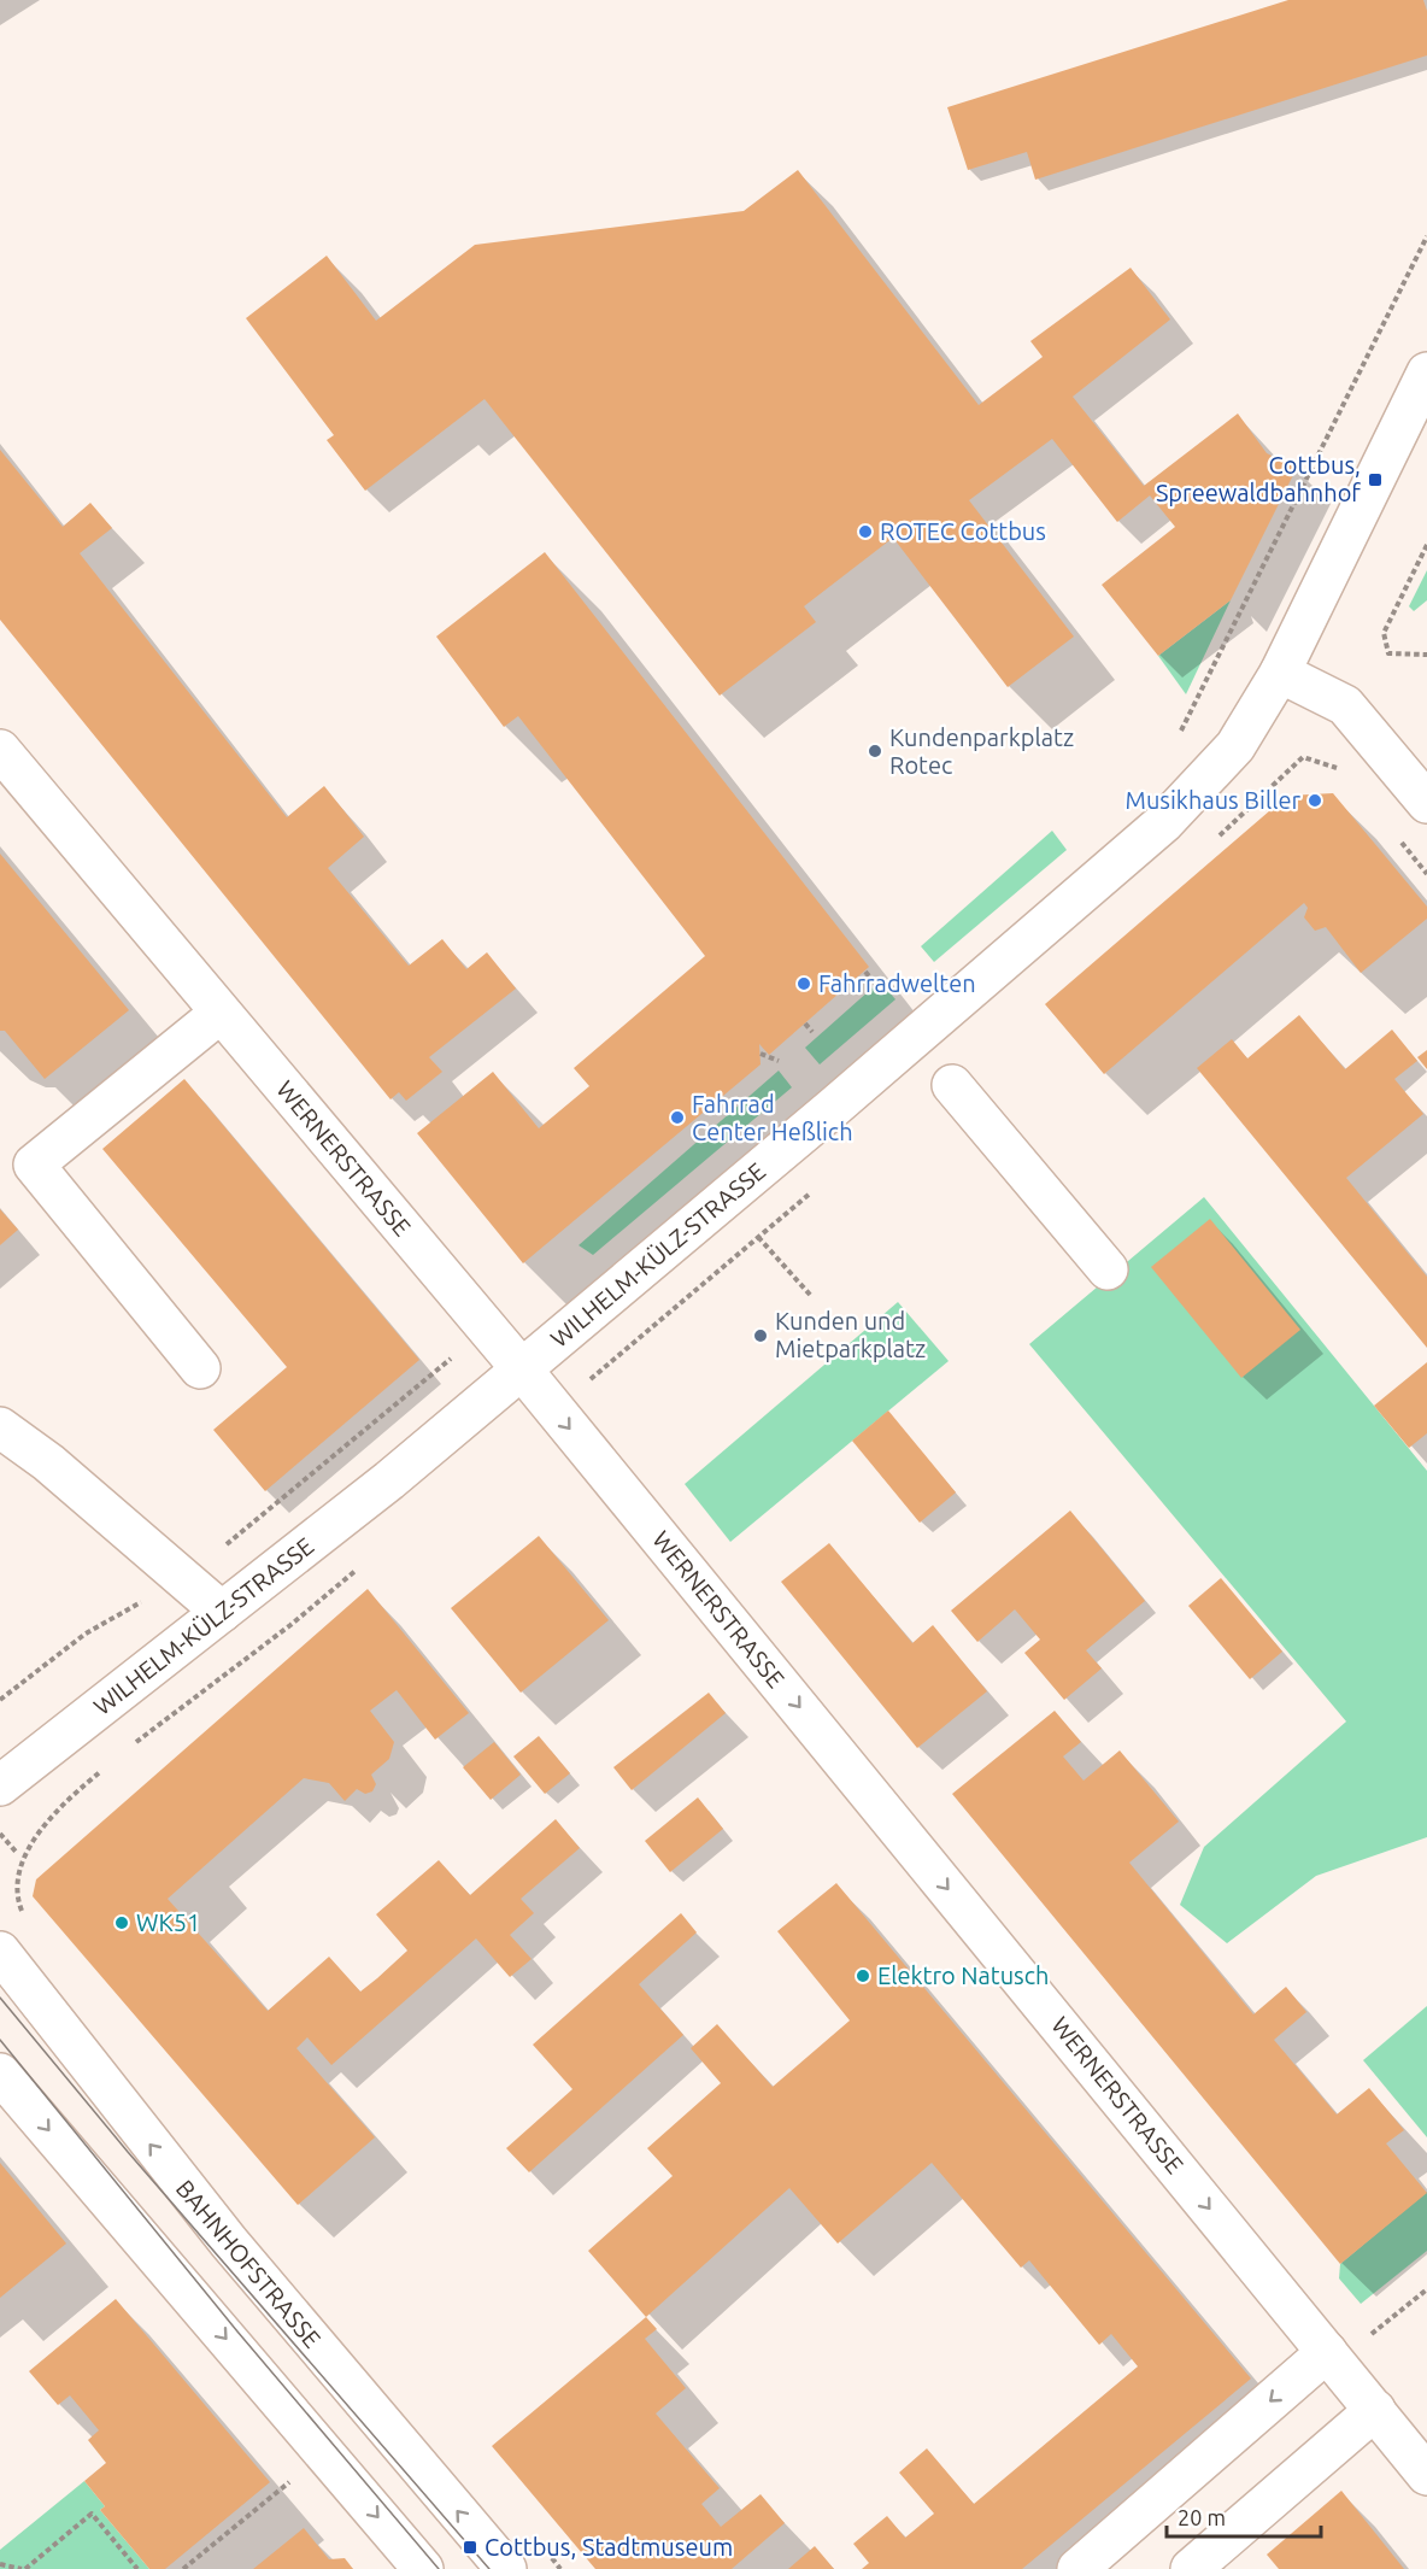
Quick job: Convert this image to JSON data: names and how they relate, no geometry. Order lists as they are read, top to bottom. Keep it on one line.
{"streets":{"street":["WERNERSTRASSE","WILHELM-KÜLZ-STRASSE","BAHNHOFSTRASSE"]},"crossings":[["WERNERSTRASSE","WILHELM-KÜLZ-STRASSE"]],"one_way":["WERNERSTRASSE"],"places":{"transit":["Cottbus, Spreewaldbahnhof","Cottbus, Stadtmuseum"],"other":["ROTEC Cottbus","Kundenparkplatz Rotec","Musikhaus Biller","Fahrradwelten","Fahrrad Center Heßlich","Kunden und Mietparkplatz","WK51","Elektro Natusch"]},"scale_bar":"20 m"}
